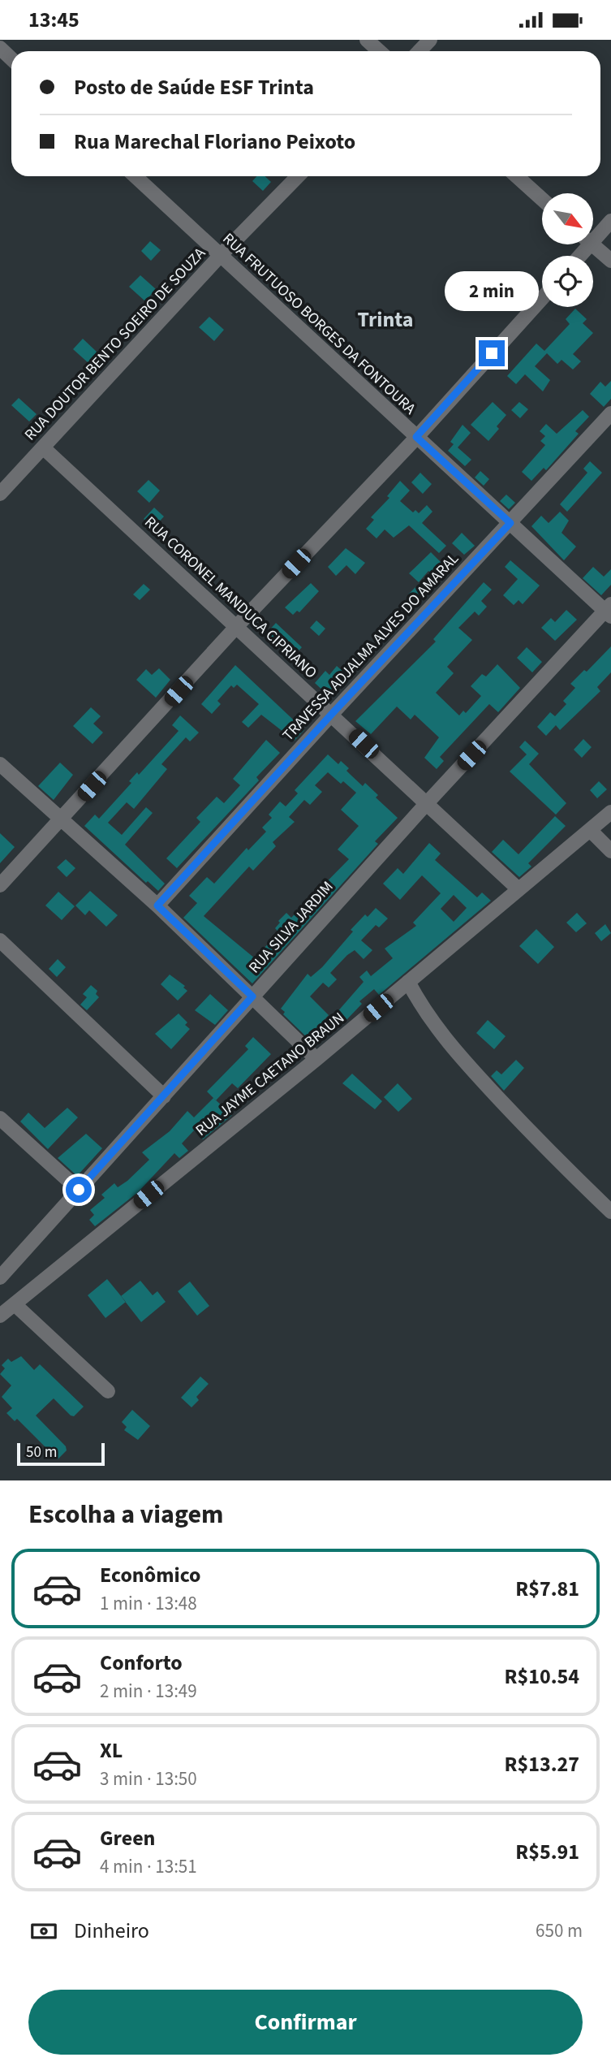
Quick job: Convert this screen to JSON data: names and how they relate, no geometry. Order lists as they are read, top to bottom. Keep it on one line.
{"streets":{"street":["RUA FRUTUOSO BORGES DA FONTOURA","RUA DOUTOR BENTO SOEIRO DE SOUZA","RUA CORONEL MANDUCA CIPRIANO","TRAVESSA ADJALMA ALVES DO AMARAL","RUA SILVA JARDIM","RUA JAYME CAETANO BRAUN"]},"crossings":[["RUA FRUTUOSO BORGES DA FONTOURA","RUA DOUTOR BENTO SOEIRO DE SOUZA"],["RUA FRUTUOSO BORGES DA FONTOURA","TRAVESSA ADJALMA ALVES DO AMARAL"],["RUA FRUTUOSO BORGES DA FONTOURA","RUA SILVA JARDIM"],["RUA DOUTOR BENTO SOEIRO DE SOUZA","RUA CORONEL MANDUCA CIPRIANO"],["RUA CORONEL MANDUCA CIPRIANO","TRAVESSA ADJALMA ALVES DO AMARAL"],["RUA CORONEL MANDUCA CIPRIANO","RUA SILVA JARDIM"],["RUA CORONEL MANDUCA CIPRIANO","RUA JAYME CAETANO BRAUN"]],"districts":["Trinta"],"scale_bar":"50 m","north":"bottom right","page":{"status":"13:45","banner":["Posto de Saúde ESF Trinta","Rua Marechal Floriano Peixoto"],"bubble":"2 min","scale":"50 m","heading":"Escolha a viagem","list":[{"name":"Econômico","note":"1 min · 13:48","value":"R$7.81"},{"name":"Conforto","note":"2 min · 13:49","value":"R$10.54"},{"name":"XL","note":"3 min · 13:50","value":"R$13.27"},{"name":"Green","note":"4 min · 13:51","value":"R$5.91"}],"pay":["Dinheiro","650 m"],"buttons":"Confirmar"}}
